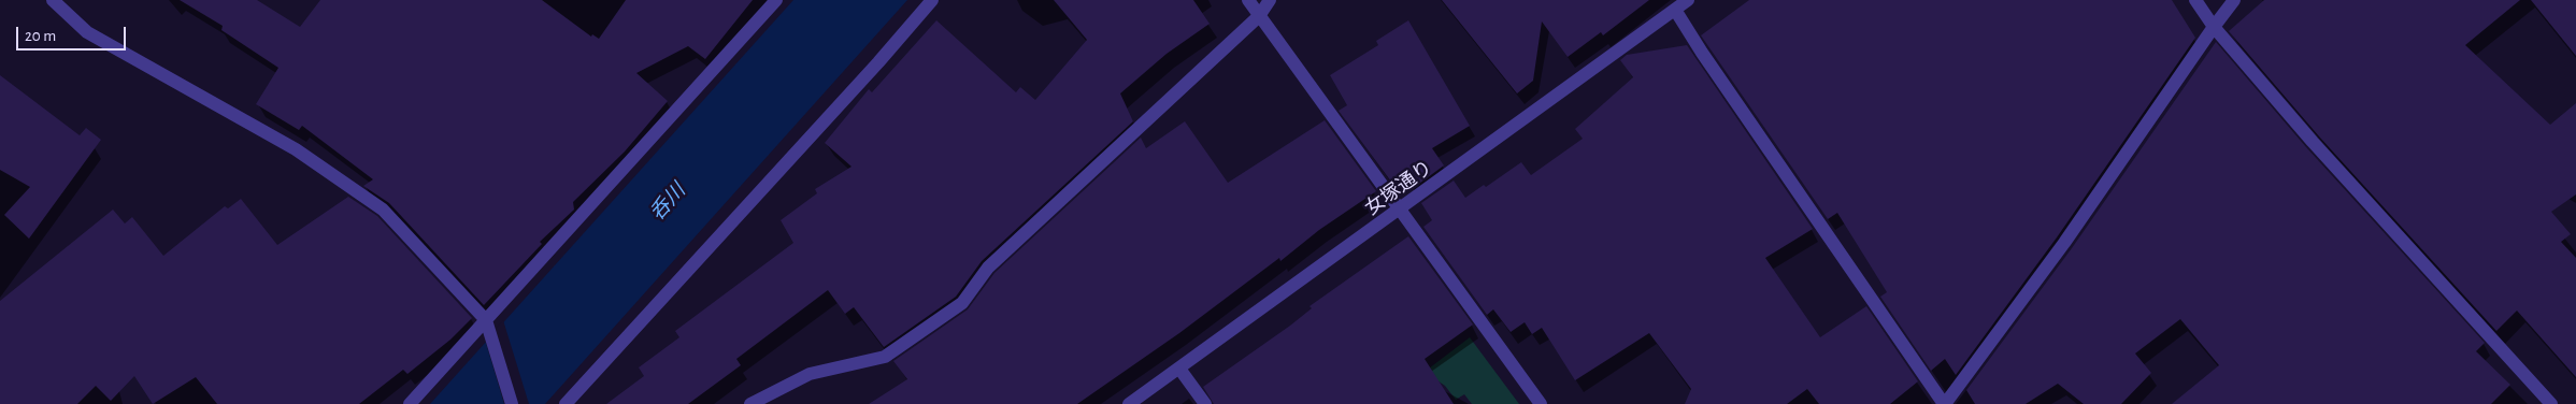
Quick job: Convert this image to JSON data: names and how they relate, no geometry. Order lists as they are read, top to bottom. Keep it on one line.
{"streets":{"street":["女塚通り"]},"water":["呑川"],"scale_bar":"20 m"}
